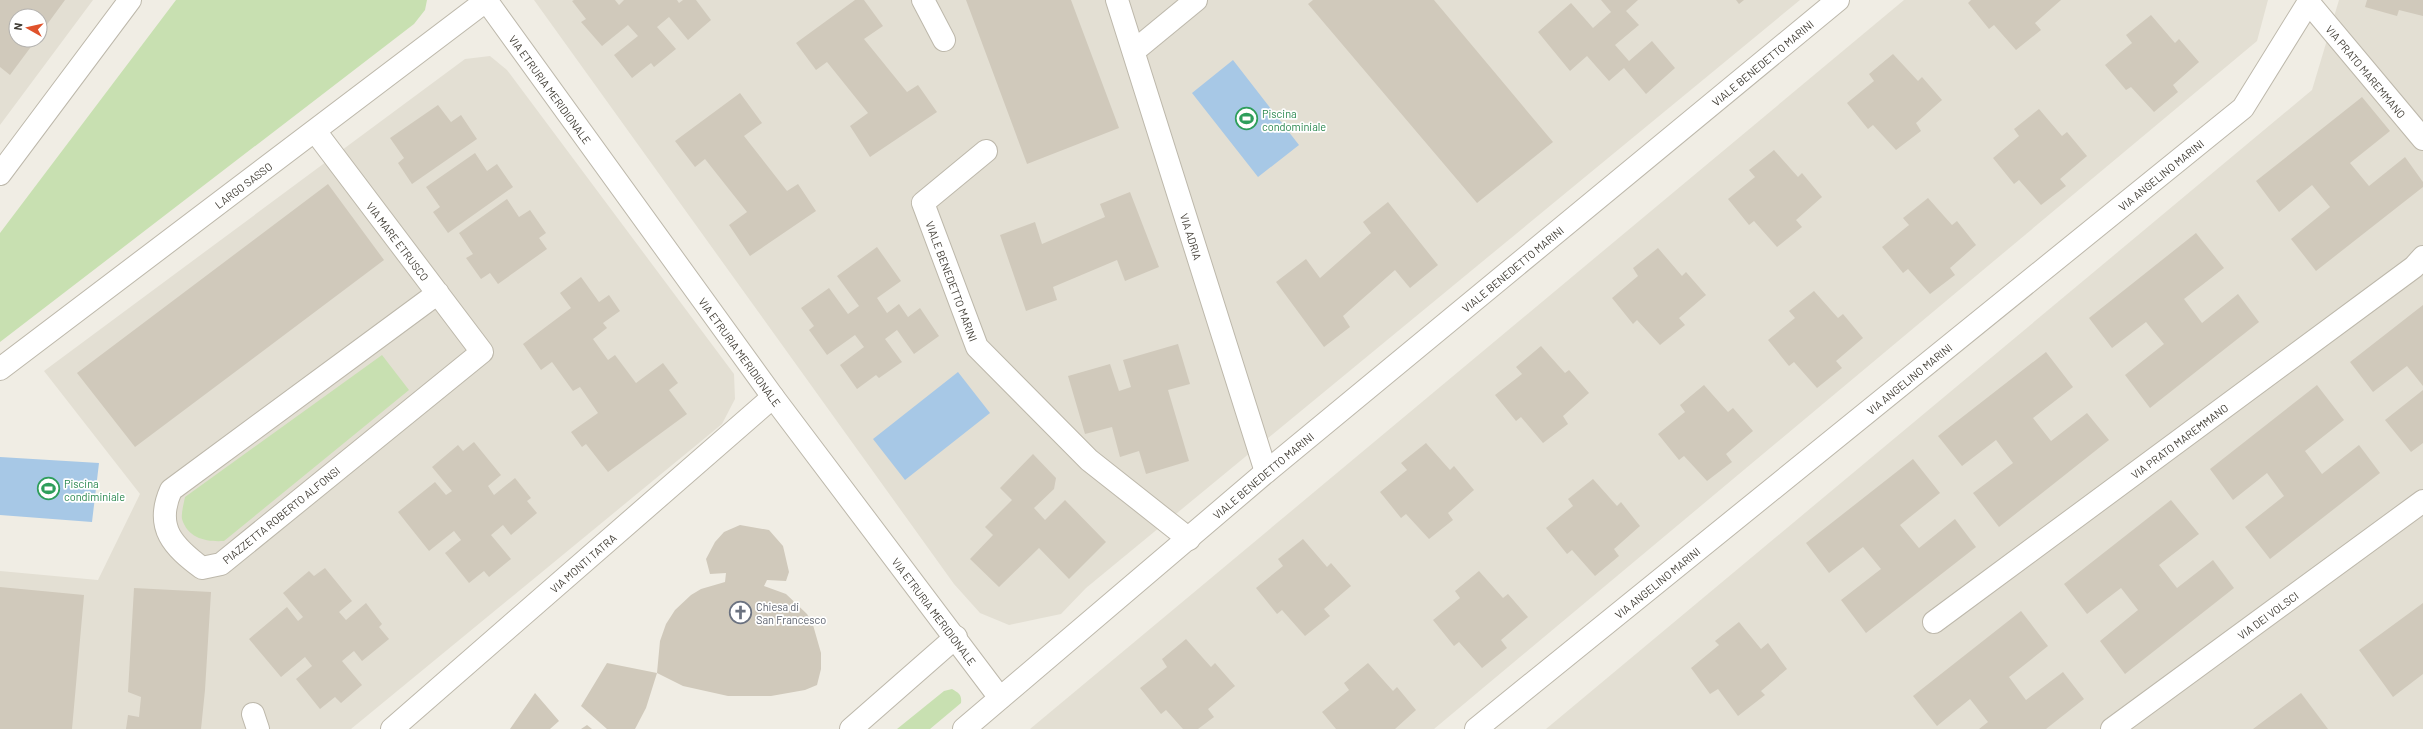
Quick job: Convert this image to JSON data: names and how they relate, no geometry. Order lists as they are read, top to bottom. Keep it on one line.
{"streets":{"street":["VIALE BENEDETTO MARINI","VIA PRATO MAREMMANO","VIA ETRURIA MERIDIONALE","VIA ANGELINO MARINI","LARGO SASSO","VIA ADRIA","VIA MARE ETRUSCO","PIAZZETTA ROBERTO ALFONSI","VIA MONTI TATRA","VIA DEI VOLSCI"]},"crossings":[["VIALE BENEDETTO MARINI","VIA ETRURIA MERIDIONALE"],["VIALE BENEDETTO MARINI","VIA ADRIA"],["VIA PRATO MAREMMANO","VIA ANGELINO MARINI"],["VIA ETRURIA MERIDIONALE","LARGO SASSO"],["VIA ETRURIA MERIDIONALE","VIA MONTI TATRA"],["LARGO SASSO","VIA MARE ETRUSCO"],["VIA MARE ETRUSCO","PIAZZETTA ROBERTO ALFONSI"]],"places":{"sports":["Piscina condominiale","Piscina condiminiale"],"church":["Chiesa di San Francesco"]},"north":"left"}
